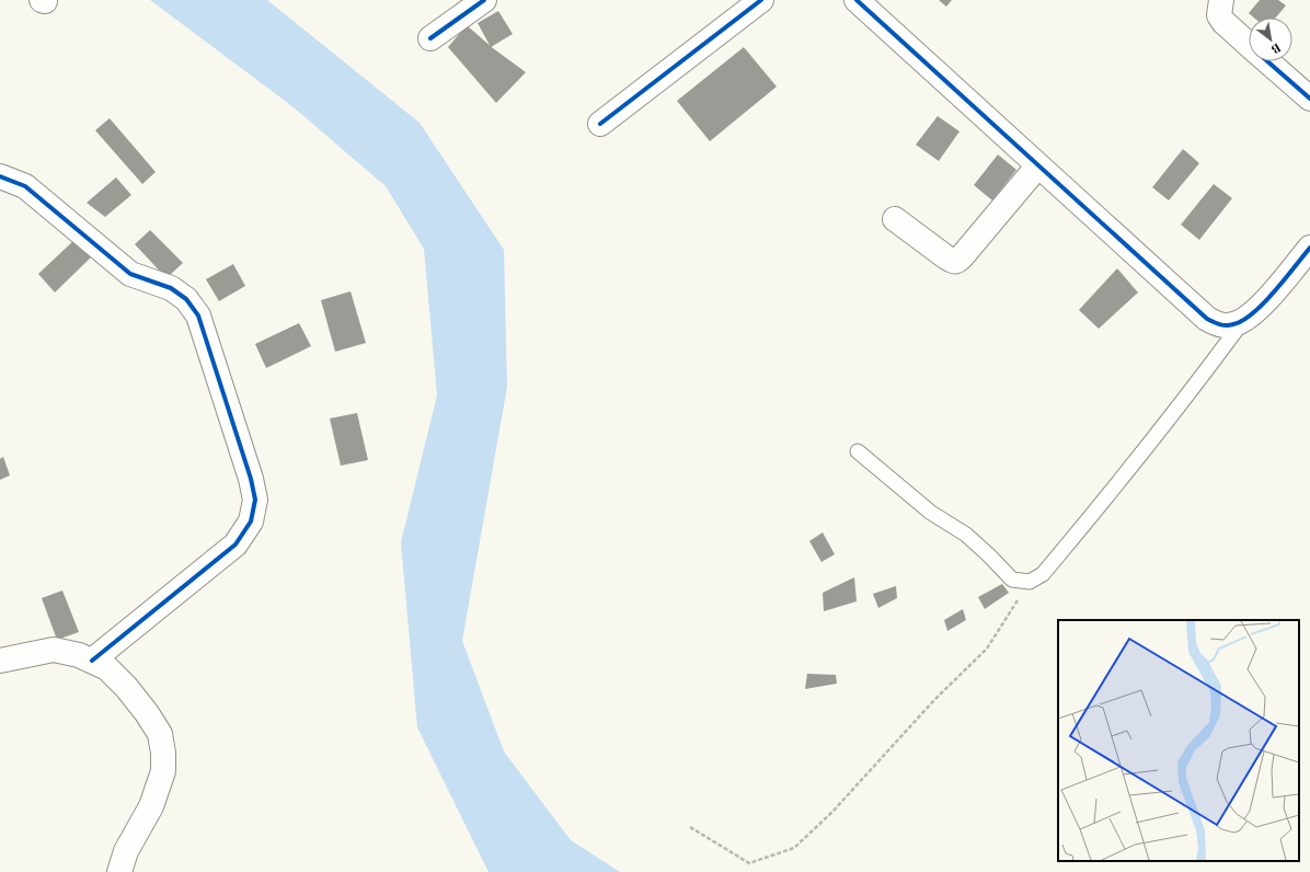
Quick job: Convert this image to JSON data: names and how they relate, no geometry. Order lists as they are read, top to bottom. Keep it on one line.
{"north":"bottom right"}
